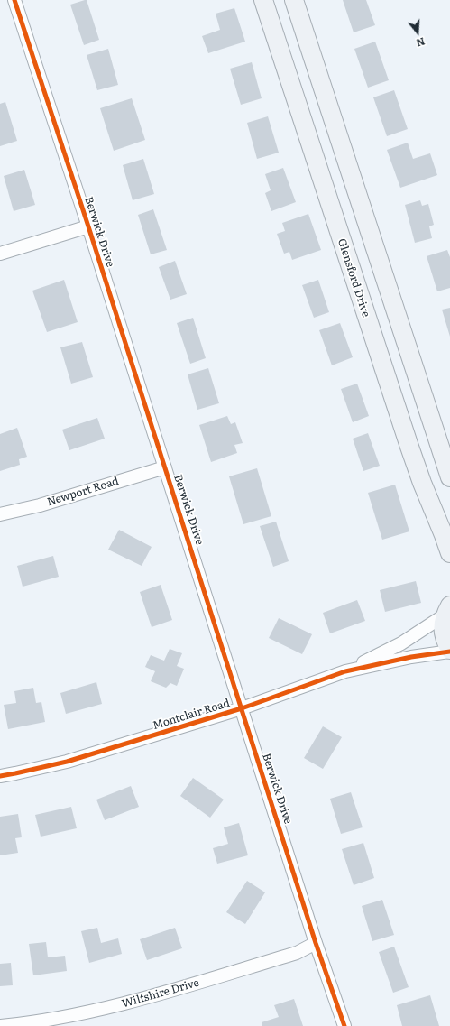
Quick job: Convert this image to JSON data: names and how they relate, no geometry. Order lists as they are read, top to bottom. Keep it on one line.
{"streets":{"main road":["Glensford Drive"],"street":["Berwick Drive","Newport Road","Montclair Road","Wiltshire Drive"]},"crossings":[["Berwick Drive","Newport Road"],["Berwick Drive","Montclair Road"],["Berwick Drive","Wiltshire Drive"]],"north":"bottom"}
